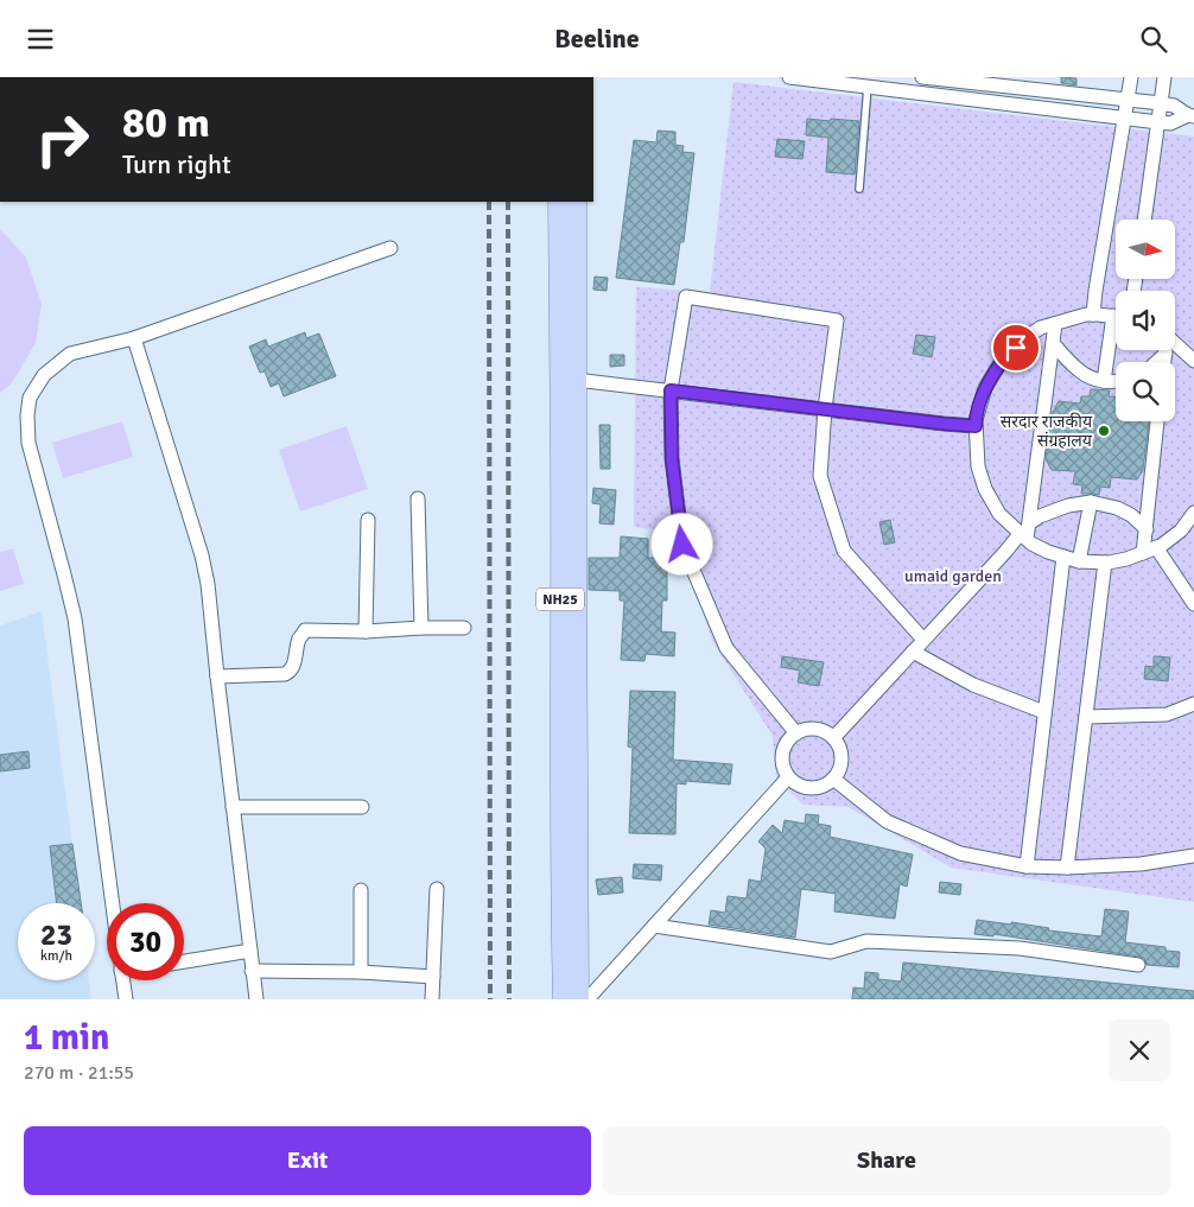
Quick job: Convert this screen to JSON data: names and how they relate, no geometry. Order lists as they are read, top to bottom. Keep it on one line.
{"streets":{"main road":["NH25"]},"parks":["umaid garden"],"places":["सरदार राजकीय संग्रहालय"],"north":"right","page":{"header":"Beeline","turn":["80 m","Turn right"],"speed":"23 km/h","limit":"30","heading":["1 min","270 m · 21:55"],"buttons":["Exit","Share"]}}
